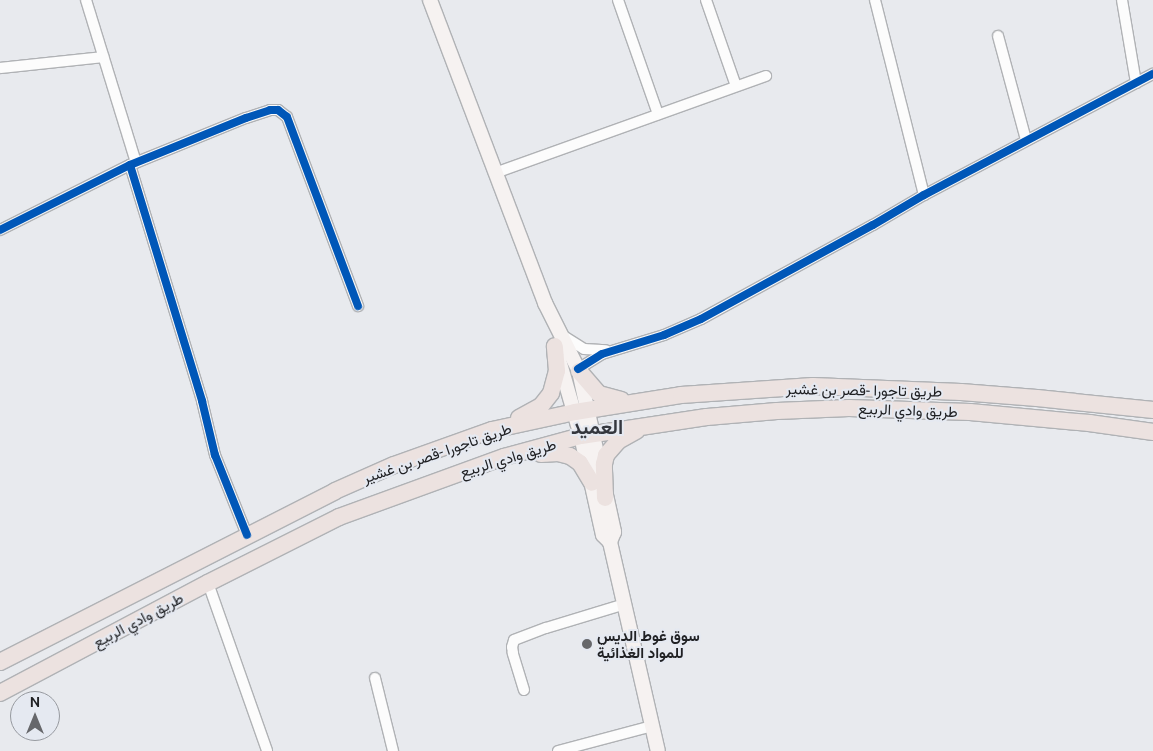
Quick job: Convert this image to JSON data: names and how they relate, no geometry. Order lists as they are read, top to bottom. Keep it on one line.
{"streets":{"highway":["طريق تاجورا -قصر بن غشير","طريق وادي الربيع"]},"districts":["العميد"],"places":["سوق غوط الديس للمواد الغذائية"],"north":"top"}
